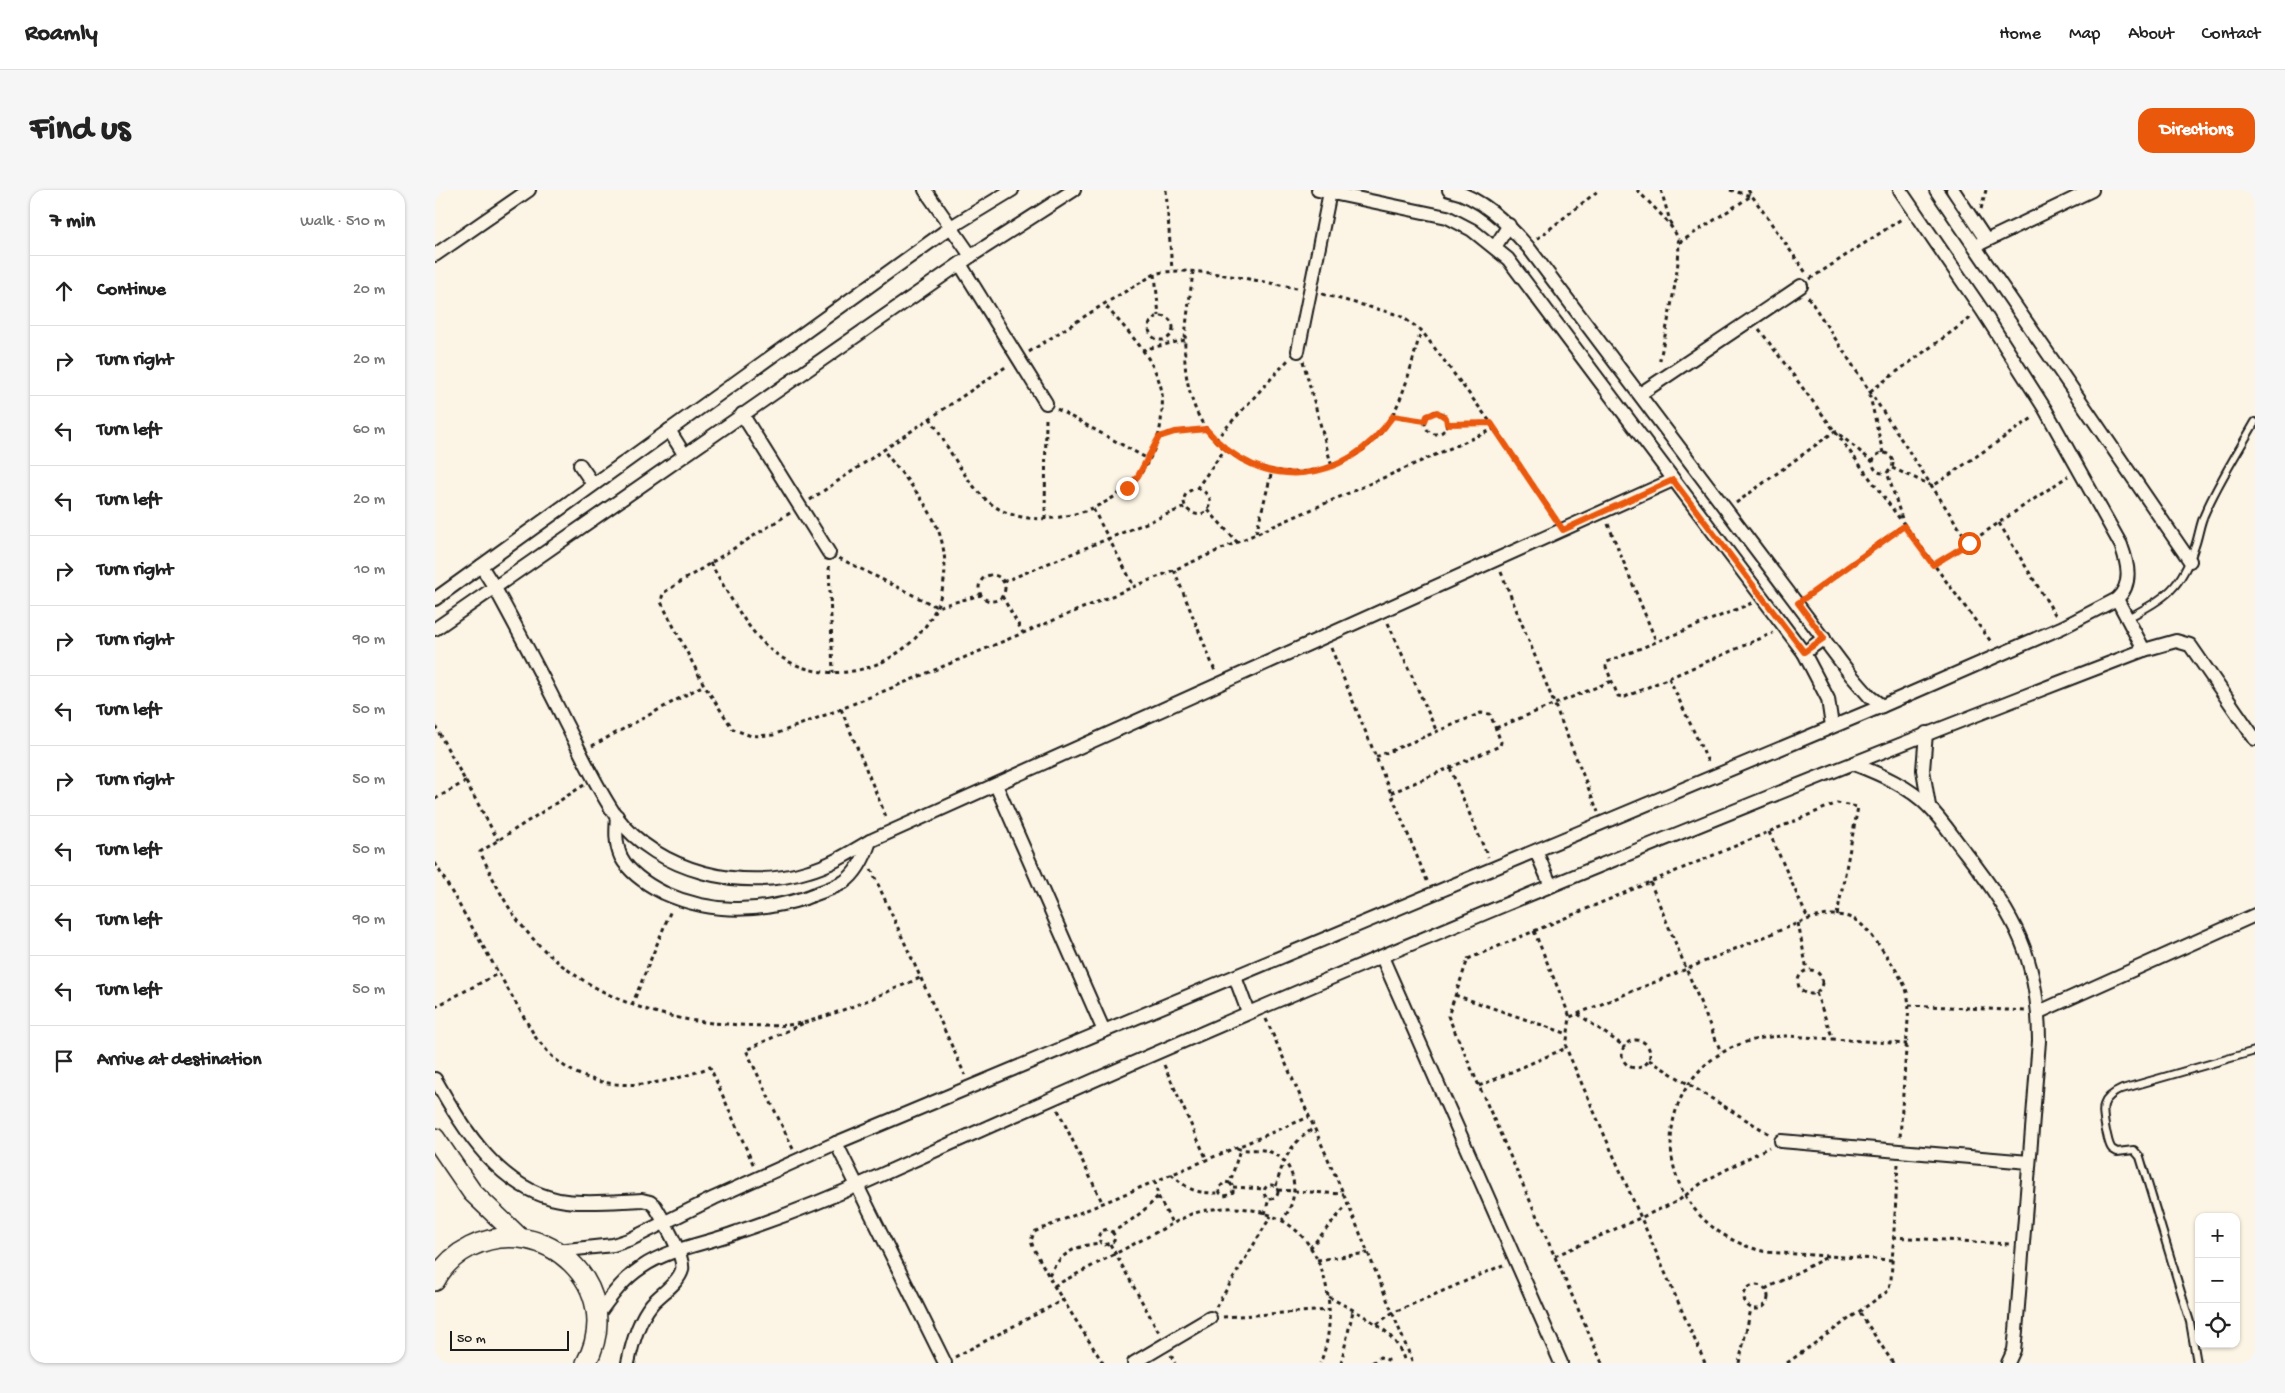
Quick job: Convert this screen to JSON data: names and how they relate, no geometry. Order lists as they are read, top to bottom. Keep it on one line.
{"scale_bar":"50 m","page":{"header":"Roamly","nav":["Home","Map","About","Contact"],"buttons":"Directions","title":"Find us","heading":["7 min","Walk · 510 m"],"list":[["Continue","20 m"],["Turn right","20 m"],["Turn left","60 m"],["Turn left","20 m"],["Turn right","10 m"],["Turn right","90 m"],["Turn left","50 m"],["Turn right","50 m"],["Turn left","50 m"],["Turn left","90 m"],["Turn left","50 m"],"Arrive at destination"],"map_buttons":["+","−"],"scale":"50 m"}}
